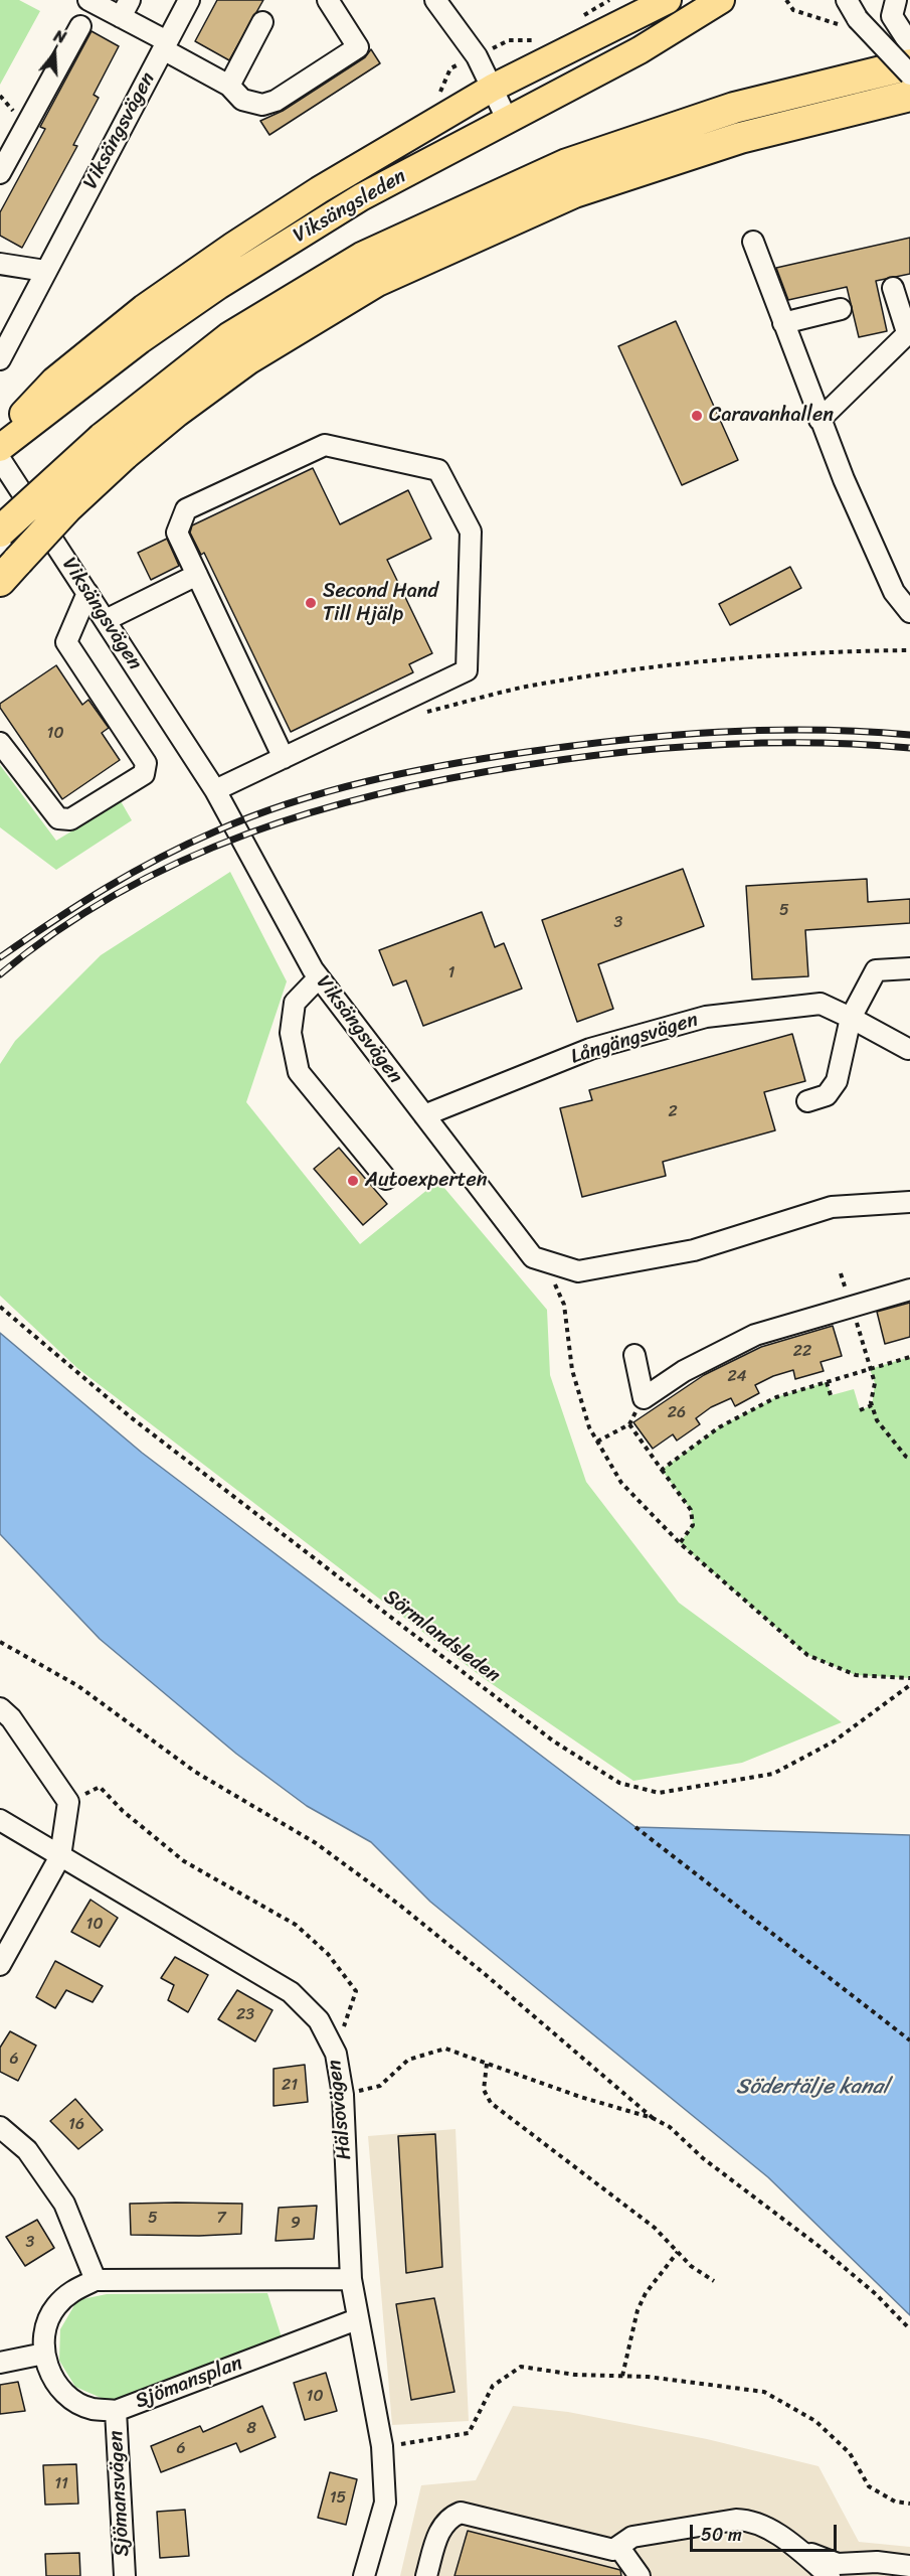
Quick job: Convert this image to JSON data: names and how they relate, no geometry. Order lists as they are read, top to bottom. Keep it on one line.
{"streets":{"main road":["Viksängsleden"],"street":["Viksängsvägen","Långängsvägen","Hälsovägen","Sjömansplan","Sjömansvägen"],"path":["Sörmlandsleden"]},"crossings":[["Viksängsvägen","Långängsvägen"],["Hälsovägen","Sjömansplan"],["Sjömansplan","Sjömansvägen"]],"water":["Södertälje kanal"],"places":["Caravanhallen","Second Hand Till Hjälp","Autoexperten"],"house_numbers":["10","5","3","1","2","22","24","26","10","23","6","21","16","5","7","9","3","10","8","6","11","15"],"scale_bar":"50 m","north":"top"}
